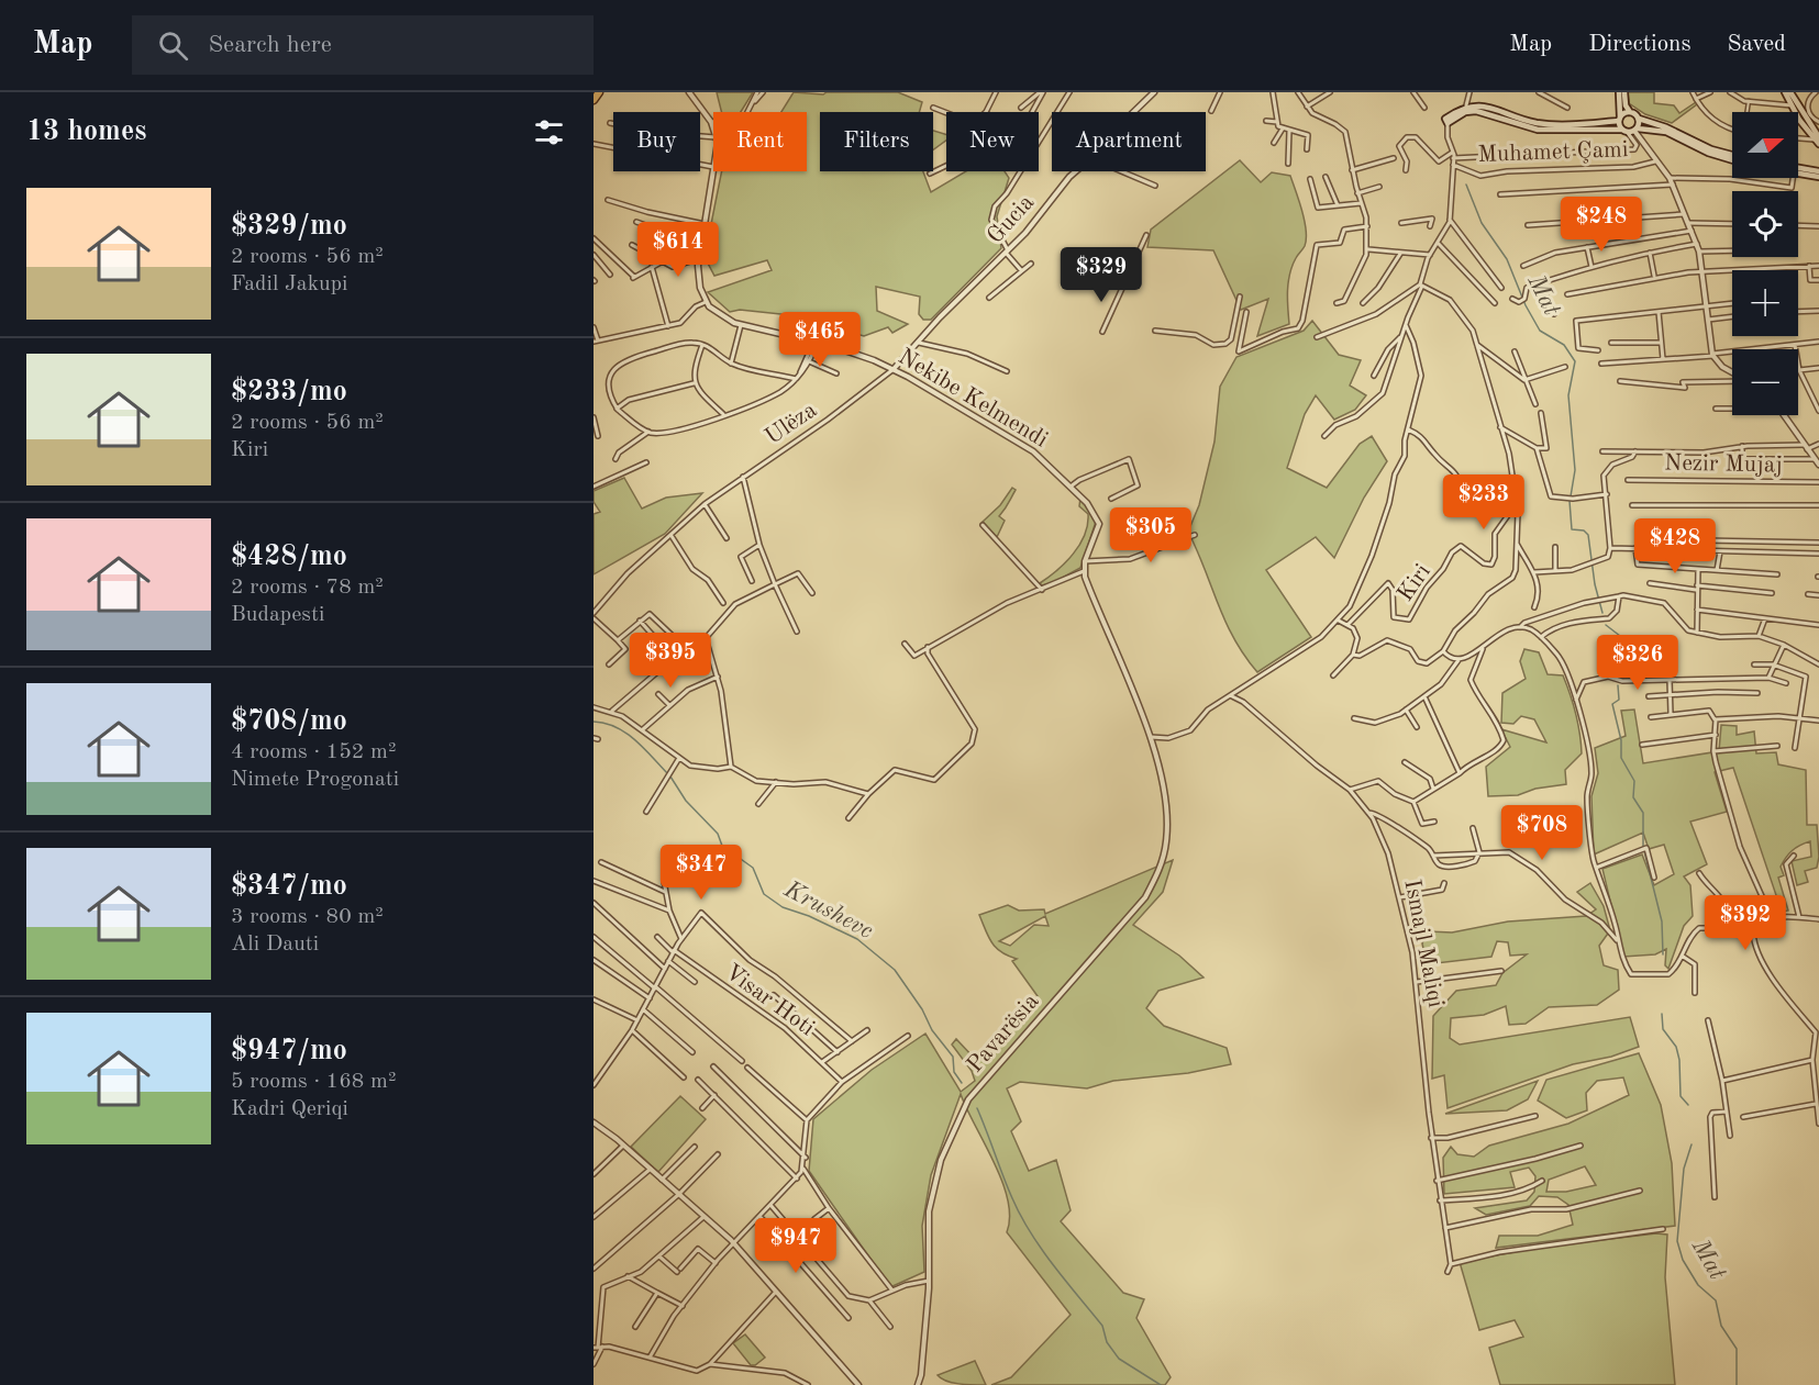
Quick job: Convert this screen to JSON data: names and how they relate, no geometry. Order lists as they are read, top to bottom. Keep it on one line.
{"streets":{"street":["Muhamet Çami","Gucia","Nekibe Kelmendi","Ulëza","Nezir Mujaj","Kiri","Ismajl Maliqi","Visar Hoti","Pavarësia"]},"crossings":[["Gucia","Nekibe Kelmendi"],["Gucia","Ulëza"],["Nekibe Kelmendi","Ulëza"],["Nekibe Kelmendi","Pavarësia"]],"water":["Mat","Krushevc"],"north":"right","page":{"header":"Map","search":"Search here","nav":["Map","Directions","Saved"],"heading":"13 homes","map_buttons":["+","−"],"chip":["Buy","Rent","Filters","New","Apartment"],"list":[{"name":"$329/mo","note":"2 rooms · 56 m² · Fadil Jakupi"},{"name":"$233/mo","note":"2 rooms · 56 m² · Kiri"},{"name":"$428/mo","note":"2 rooms · 78 m² · Budapesti"},{"name":"$708/mo","note":"4 rooms · 152 m² · Nimete Progonati"},{"name":"$347/mo","note":"3 rooms · 80 m² · Ali Dauti"},{"name":"$947/mo","note":"5 rooms · 168 m² · Kadri Qeriqi"}],"price":["$248","$614","$329","$465","$233","$305","$428","$395","$326","$708","$347","$392","$947"]}}
